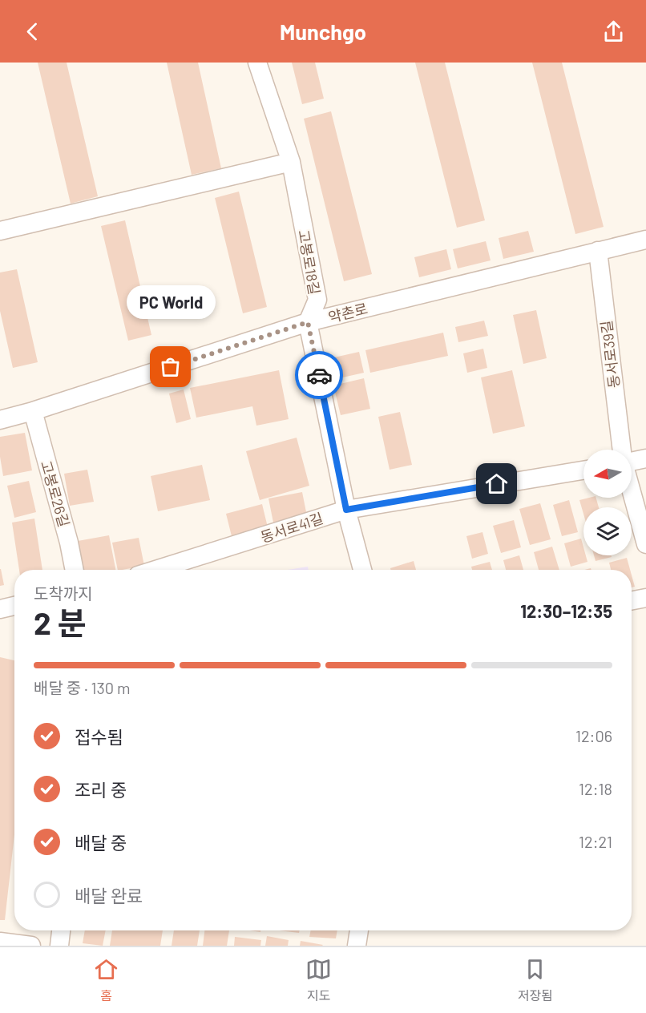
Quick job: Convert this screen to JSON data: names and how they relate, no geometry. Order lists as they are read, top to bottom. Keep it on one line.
{"streets":{"street":["고봉로18길","약촌로","동서로39길","고봉로26길","동서로41길"]},"crossings":[["고봉로18길","약촌로"],["약촌로","동서로39길"],["약촌로","고봉로26길"]],"places":["PC World"],"north":"left","page":{"header":"Munchgo","bubble":"PC World","heading":["2 분","도착까지","12:30–12:35"],"bar":"배달 중 · 130 m","list":[["접수됨","12:06"],["조리 중","12:18"],["배달 중","12:21"],"배달 완료"],"tabs":["홈","지도","저장됨"]}}
